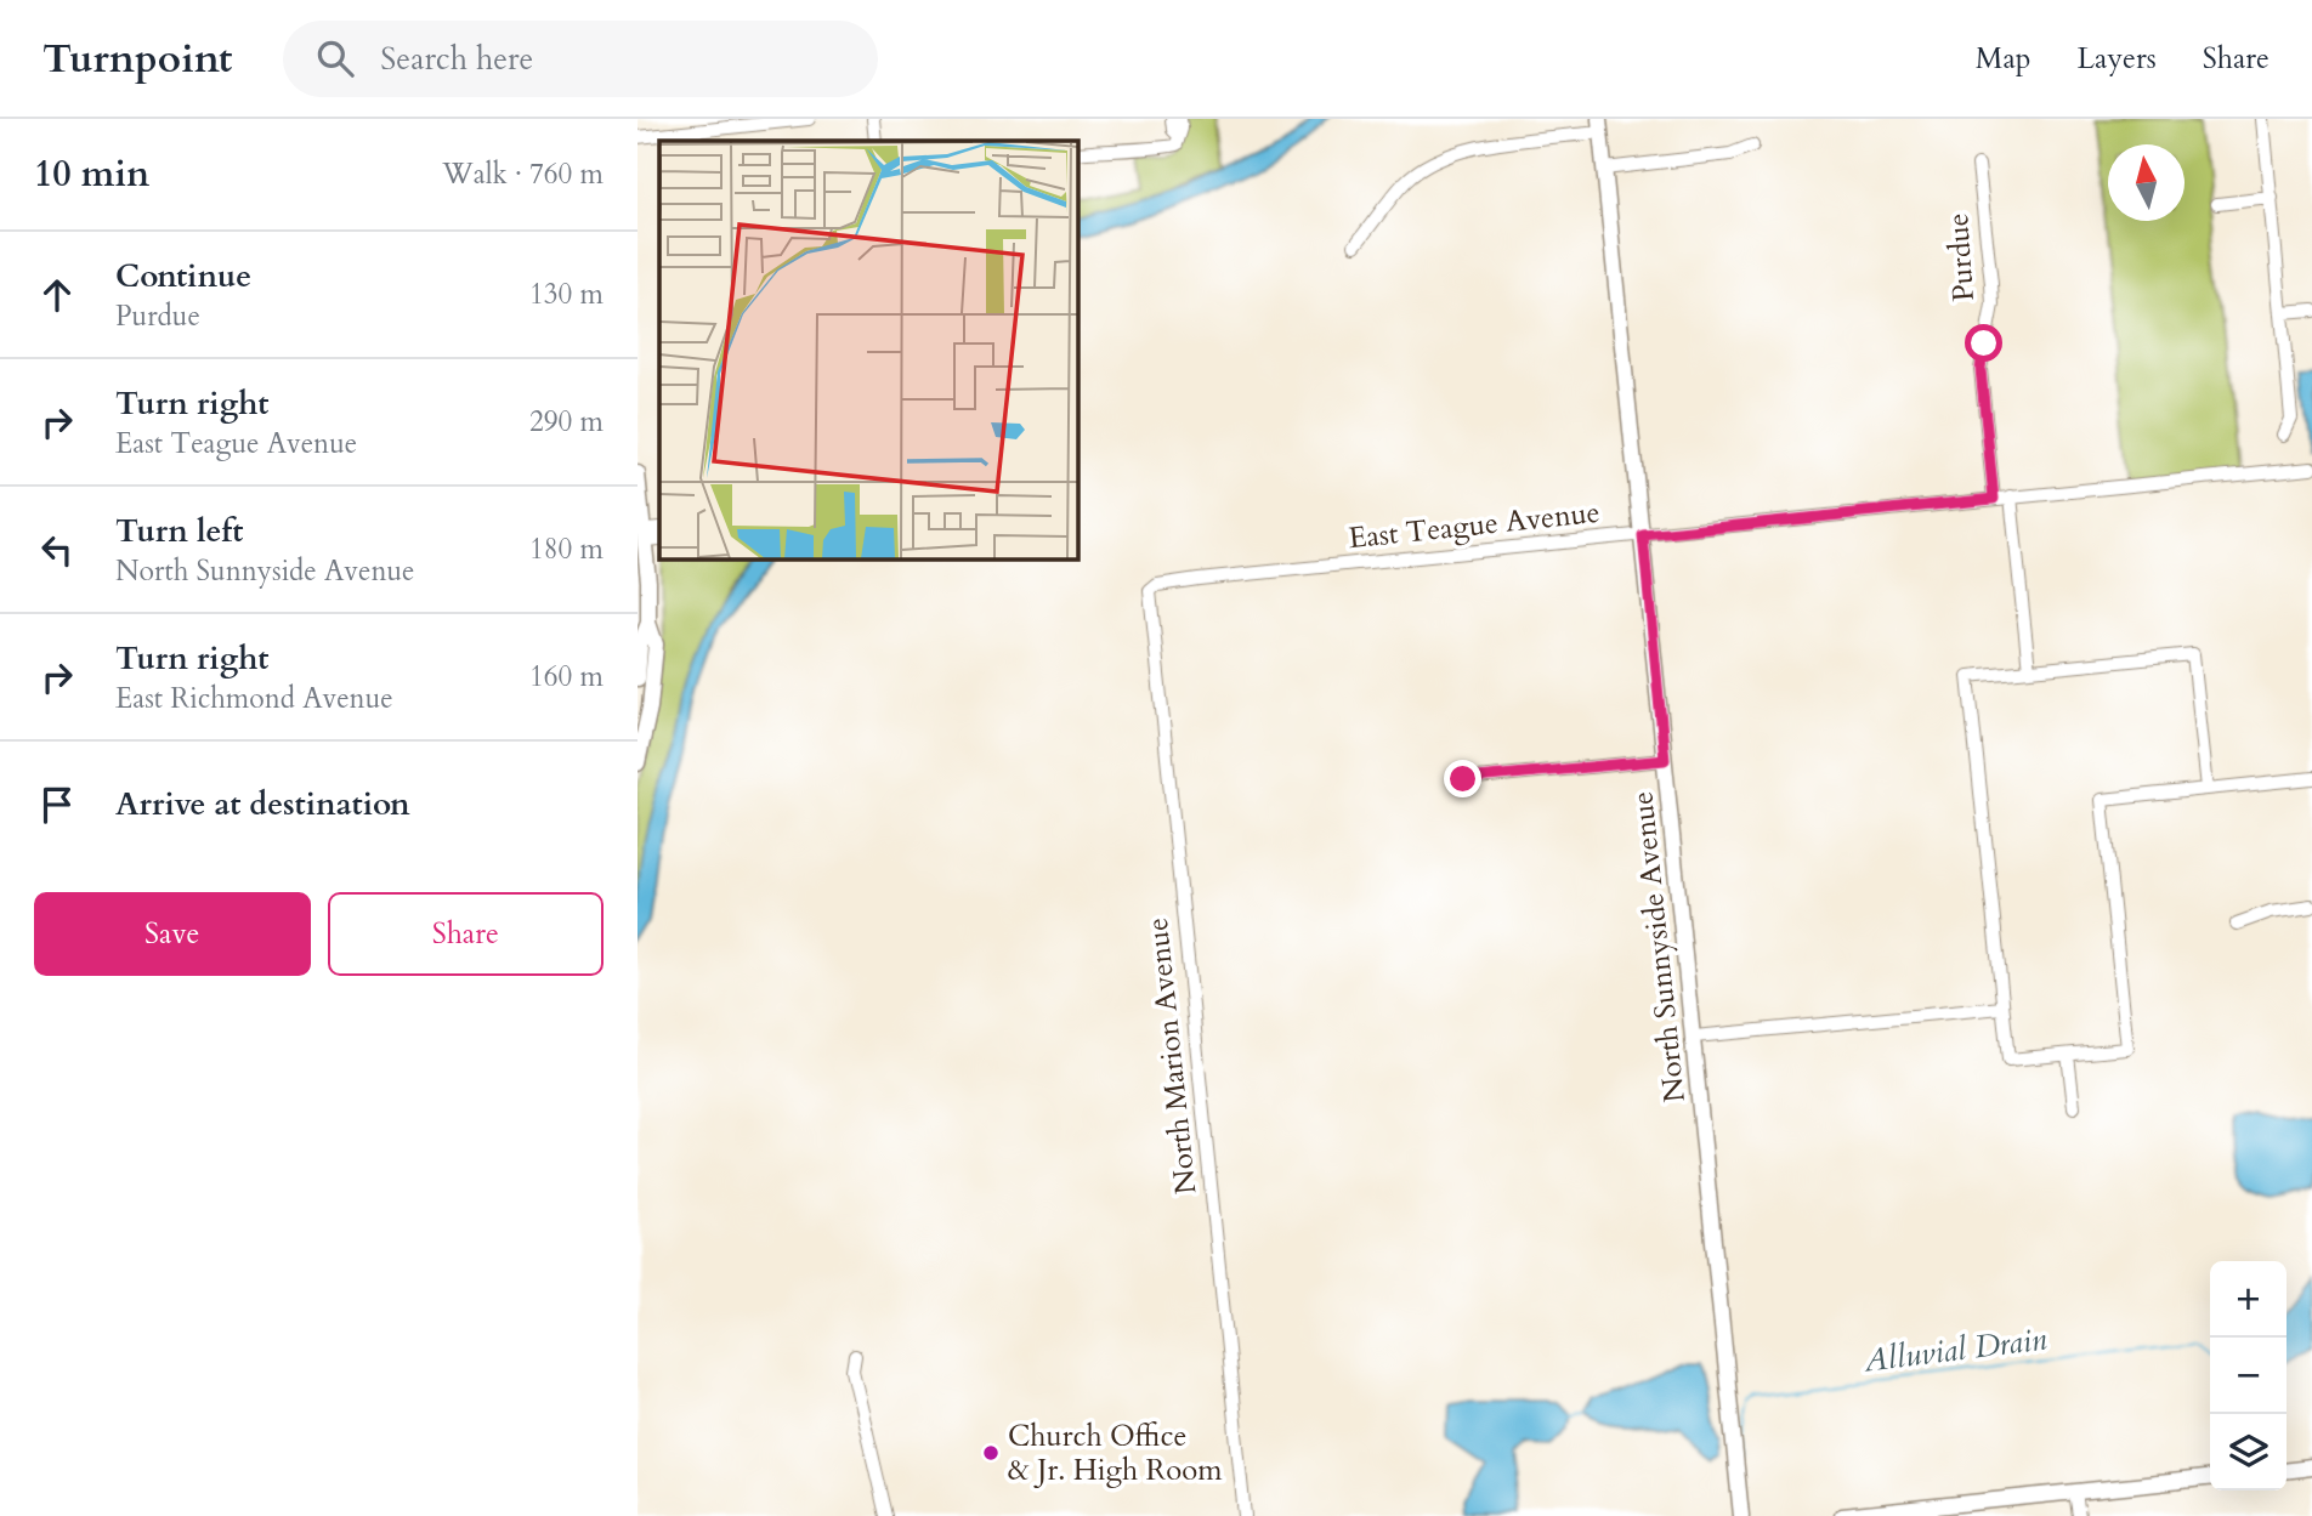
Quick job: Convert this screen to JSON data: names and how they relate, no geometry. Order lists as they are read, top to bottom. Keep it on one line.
{"streets":{"main road":["North Sunnyside Avenue"],"street":["Purdue","East Teague Avenue","North Marion Avenue"]},"crossings":[["Purdue","East Teague Avenue"],["East Teague Avenue","North Sunnyside Avenue"],["East Teague Avenue","North Marion Avenue"]],"water":["Alluvial Drain"],"places":["Church Office & Jr. High Room"],"north":"top","page":{"header":"Turnpoint","search":"Search here","nav":["Map","Layers","Share"],"heading":["10 min","Walk · 760 m"],"list":[["Continue","Purdue","130 m"],["Turn right","East Teague Avenue","290 m"],["Turn left","North Sunnyside Avenue","180 m"],["Turn right","East Richmond Avenue","160 m"],"Arrive at destination"],"buttons":["Save","Share"],"map_buttons":["+","−"]}}
